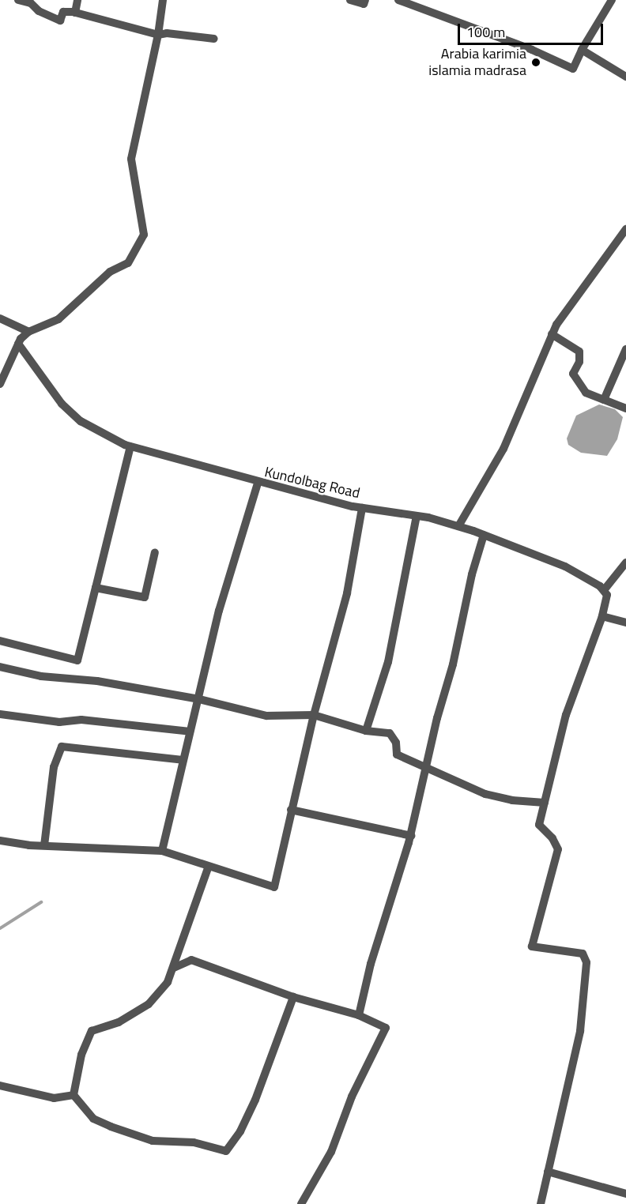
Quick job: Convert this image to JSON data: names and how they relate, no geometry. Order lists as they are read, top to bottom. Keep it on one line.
{"streets":{"street":["Kundolbag Road"]},"places":["Arabia karimia islamia madrasa"],"scale_bar":"100 m"}
